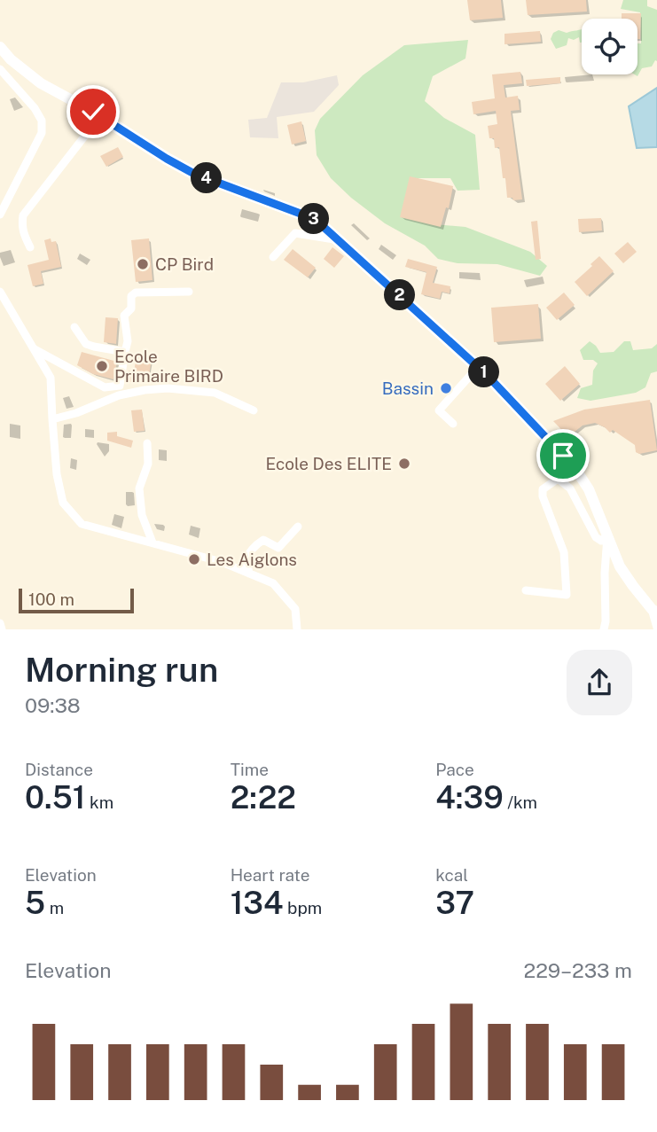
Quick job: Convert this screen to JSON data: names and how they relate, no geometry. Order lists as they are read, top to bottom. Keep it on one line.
{"places":["CP Bird","Ecole Primaire BIRD","Bassin","Ecole Des ELITE","Les Aiglons"],"scale_bar":"100 m","page":{"pins":["4","3","2","1"],"scale":"100 m","heading":["Morning run","09:38"],"stats":[["Distance","0.51 km"],["Time","2:22"],["Pace","4:39 /km"],["Elevation","5 m"],["Heart rate","134 bpm"],["kcal","37"]],"chart":["Elevation","229–233 m"]}}
